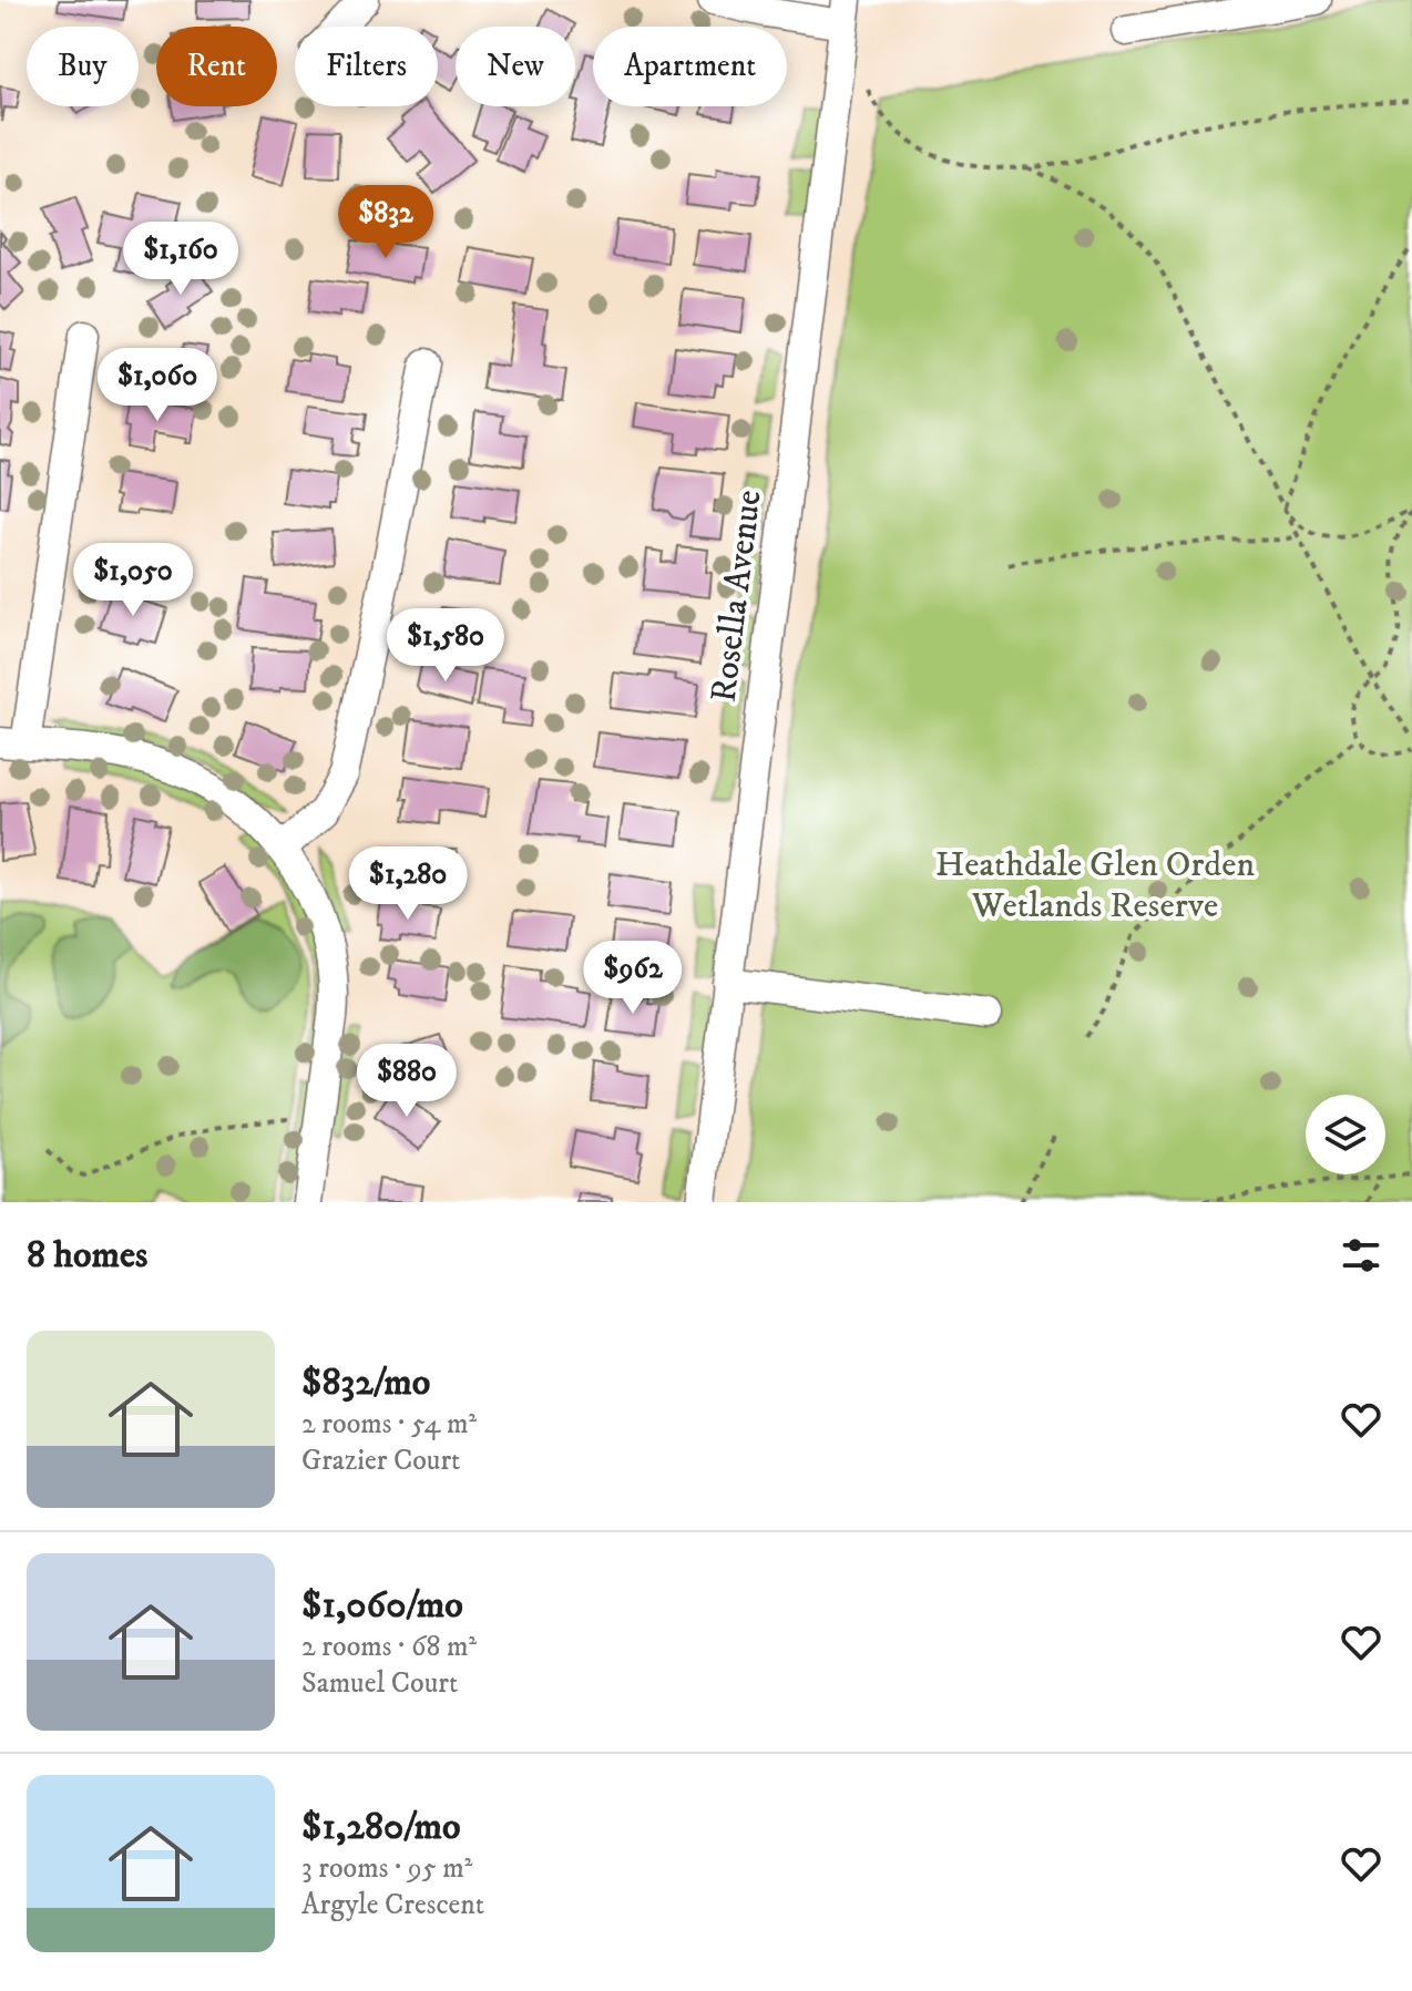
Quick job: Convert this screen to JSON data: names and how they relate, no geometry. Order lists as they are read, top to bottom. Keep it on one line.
{"streets":{"street":["Rosella Avenue"]},"parks":["Heathdale Glen Orden Wetlands Reserve"],"page":{"chip":["Buy","Rent","Filters","New","Apartment"],"price":["$832","$1,160","$1,060","$1,050","$1,580","$1,280","$962","$880"],"heading":"8 homes","list":[{"name":"$832/mo","note":"2 rooms · 54 m² · Grazier Court"},{"name":"$1,060/mo","note":"2 rooms · 68 m² · Samuel Court"},{"name":"$1,280/mo","note":"3 rooms · 95 m² · Argyle Crescent"}]}}
